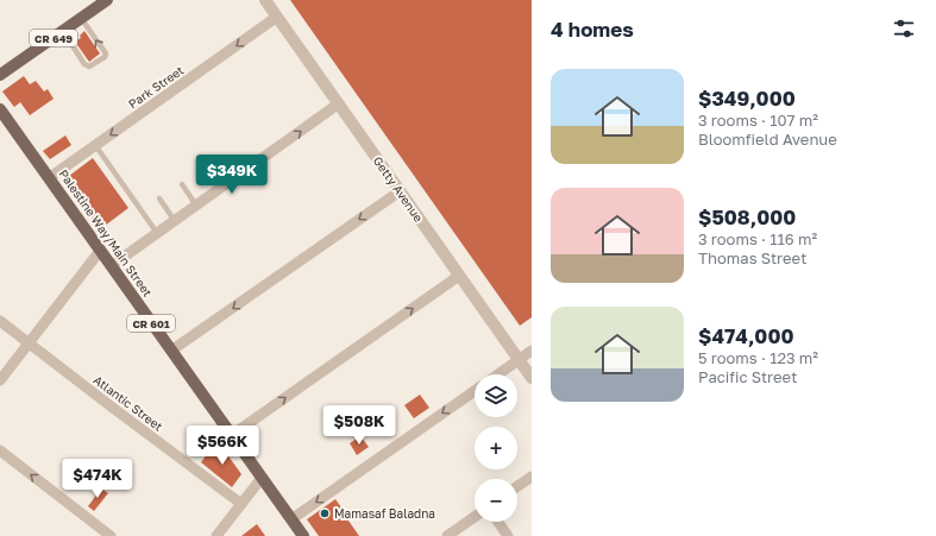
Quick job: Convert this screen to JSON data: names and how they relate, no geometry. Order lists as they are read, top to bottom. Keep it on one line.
{"streets":{"main road":["CR 649","Palestine Way/Main Street","CR 601"],"street":["Park Street","Getty Avenue","Atlantic Street"]},"crossings":[["Park Street","Getty Avenue"],["Park Street","Palestine Way/Main Street"]],"one_way":["Park Street"],"places":["Mamasaf Baladna"],"page":{"heading":"4 homes","list":[{"name":"$349,000","note":"3 rooms · 107 m² · Bloomfield Avenue"},{"name":"$508,000","note":"3 rooms · 116 m² · Thomas Street"},{"name":"$474,000","note":"5 rooms · 123 m² · Pacific Street"}],"price":["$349K","$508K","$566K","$474K"],"map_buttons":["+","−"]}}
